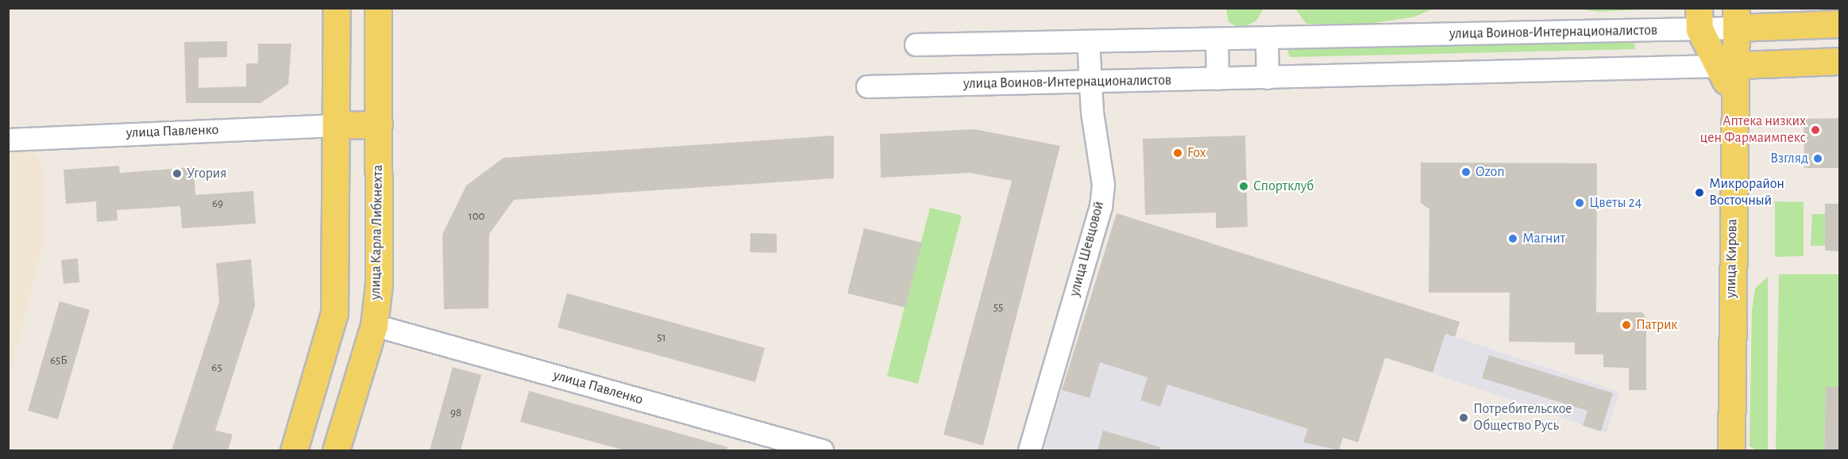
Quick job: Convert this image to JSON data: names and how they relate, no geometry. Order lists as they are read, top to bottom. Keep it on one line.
{"streets":{"main road":["улица Воинов-Интернационалистов","улица Карла Либкнехта","улица Кирова"],"street":["улица Павленко","улица Шевцовой"]},"crossings":[["улица Воинов-Интернационалистов","улица Шевцовой"],["улица Воинов-Интернационалистов","улица Кирова"],["улица Павленко","улица Карла Либкнехта"]],"places":["Аптека низких цен Фармаимпекс","Fox","Взгляд","Ozon","Угория","Спортклуб","Микрорайон Восточный","Цветы 24","Магнит","Патрик","Потребительское Общество Русь"],"house_numbers":["69","100","55","51","65Б","65","98"]}
